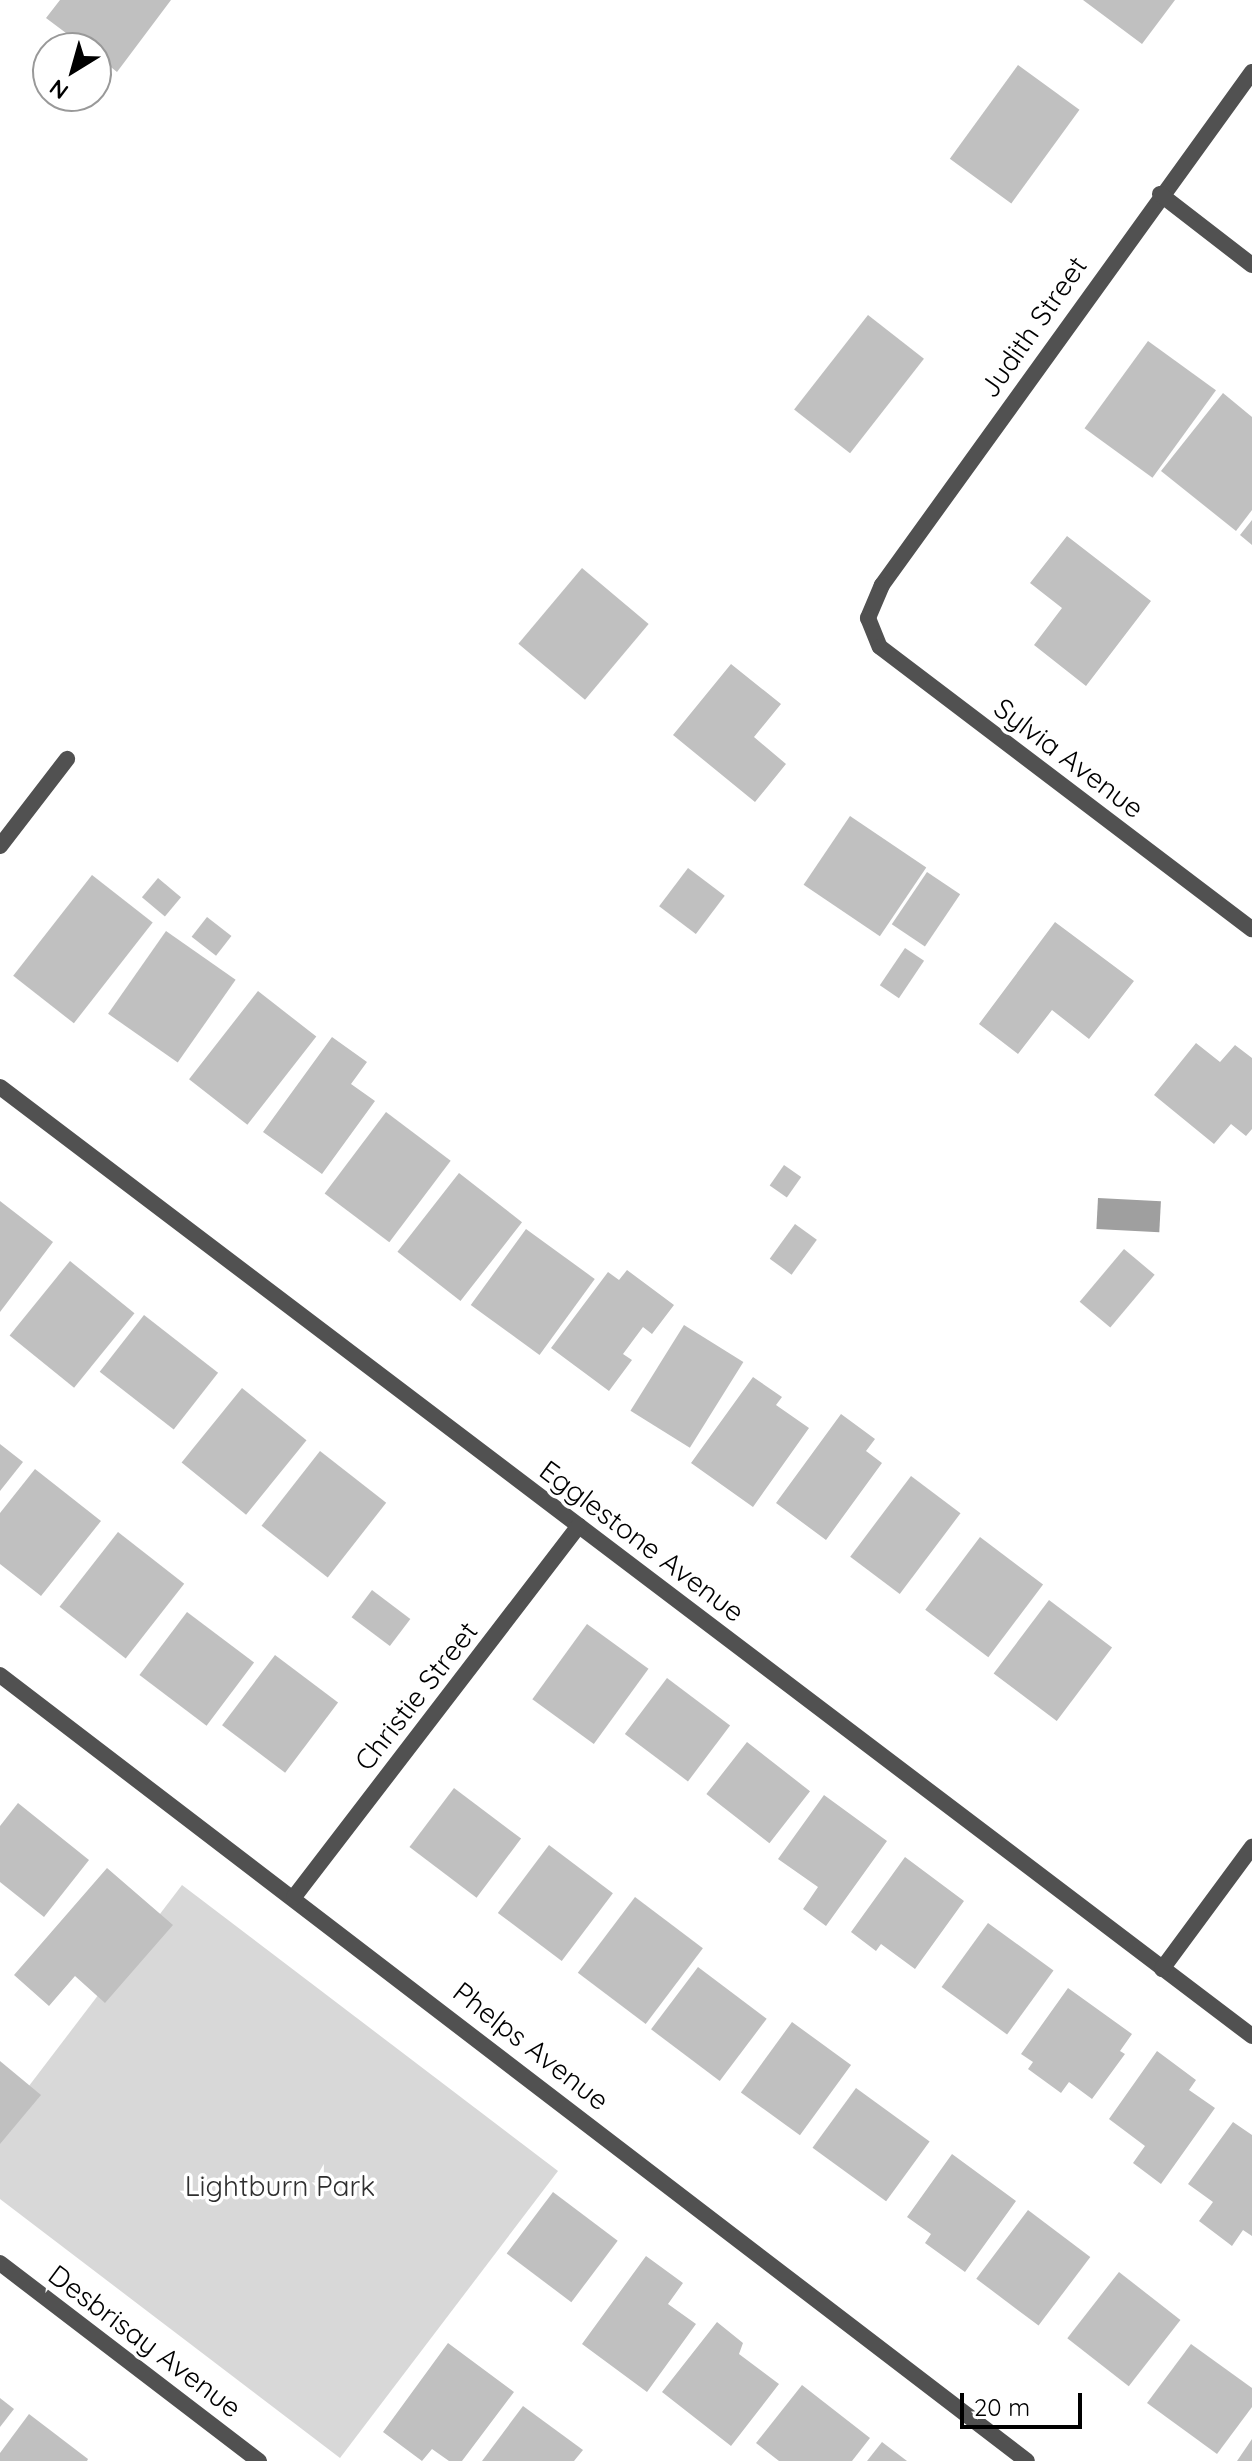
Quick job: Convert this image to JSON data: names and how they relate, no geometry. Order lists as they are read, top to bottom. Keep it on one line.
{"streets":{"street":["Judith Street","Sylvia Avenue","Egglestone Avenue","Christie Street","Phelps Avenue","Desbrisay Avenue"]},"crossings":[["Judith Street","Sylvia Avenue"],["Egglestone Avenue","Christie Street"],["Christie Street","Phelps Avenue"]],"parks":["Lightburn Park"],"scale_bar":"20 m","north":"bottom left"}
